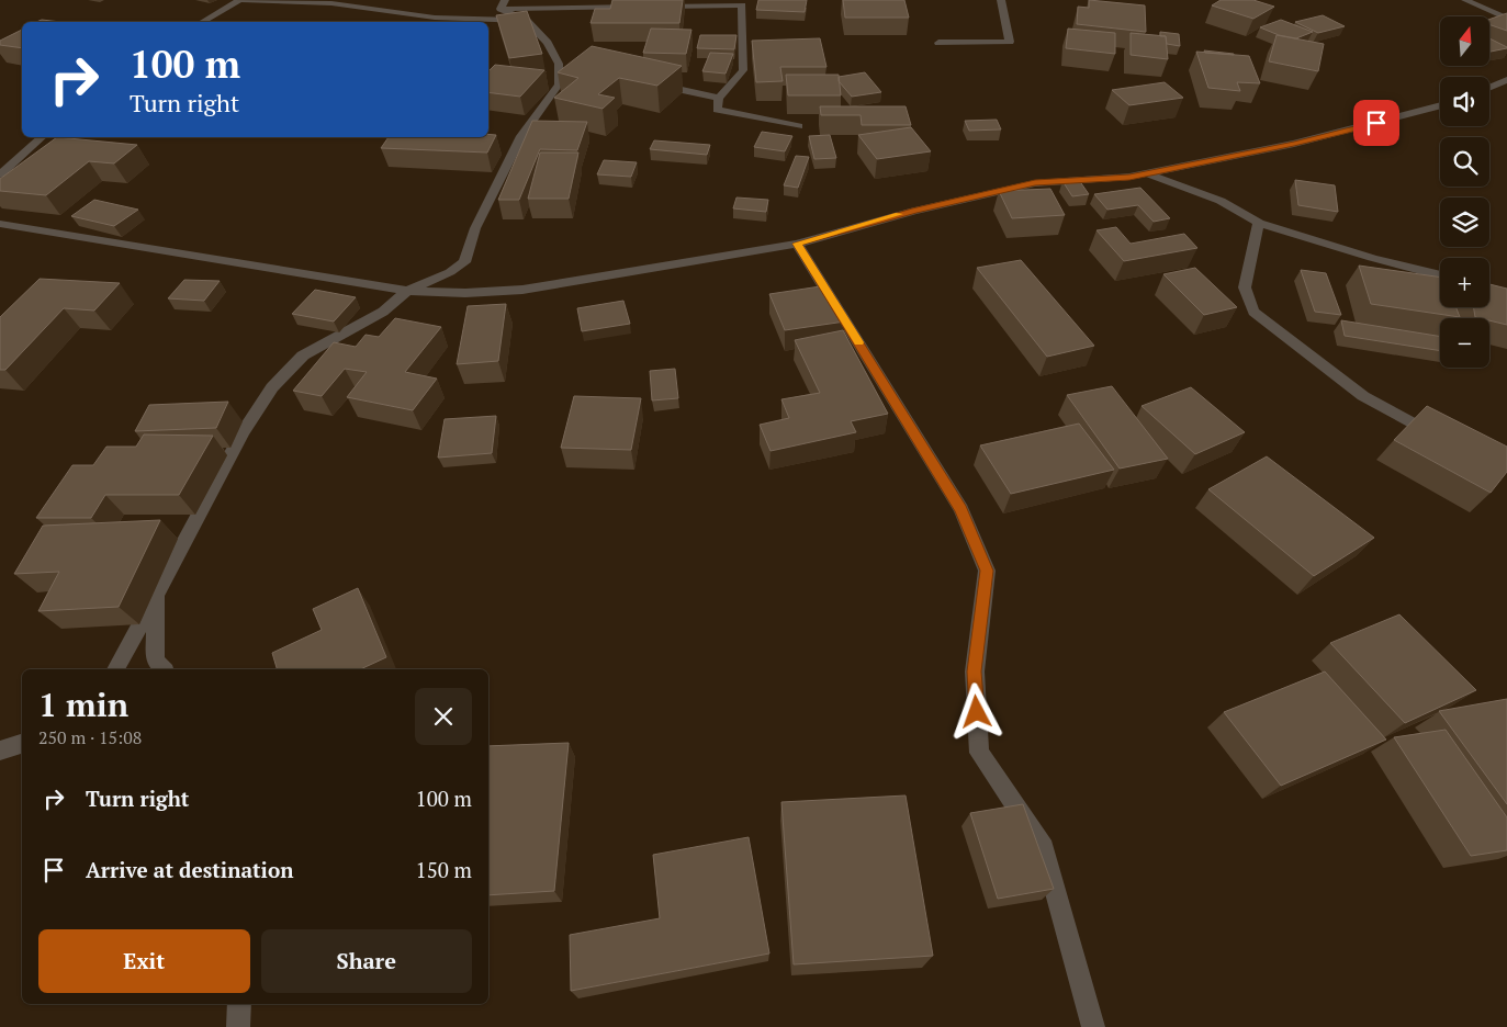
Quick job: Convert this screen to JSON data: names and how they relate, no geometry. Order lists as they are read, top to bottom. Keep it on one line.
{"north":"top","page":{"map_buttons":["+","−"],"turn":["100 m","Turn right"],"heading":["1 min","250 m · 15:08"],"list":[{"name":"Turn right","value":"100 m"},{"name":"Arrive at destination","value":"150 m"}],"buttons":["Exit","Share"]}}
